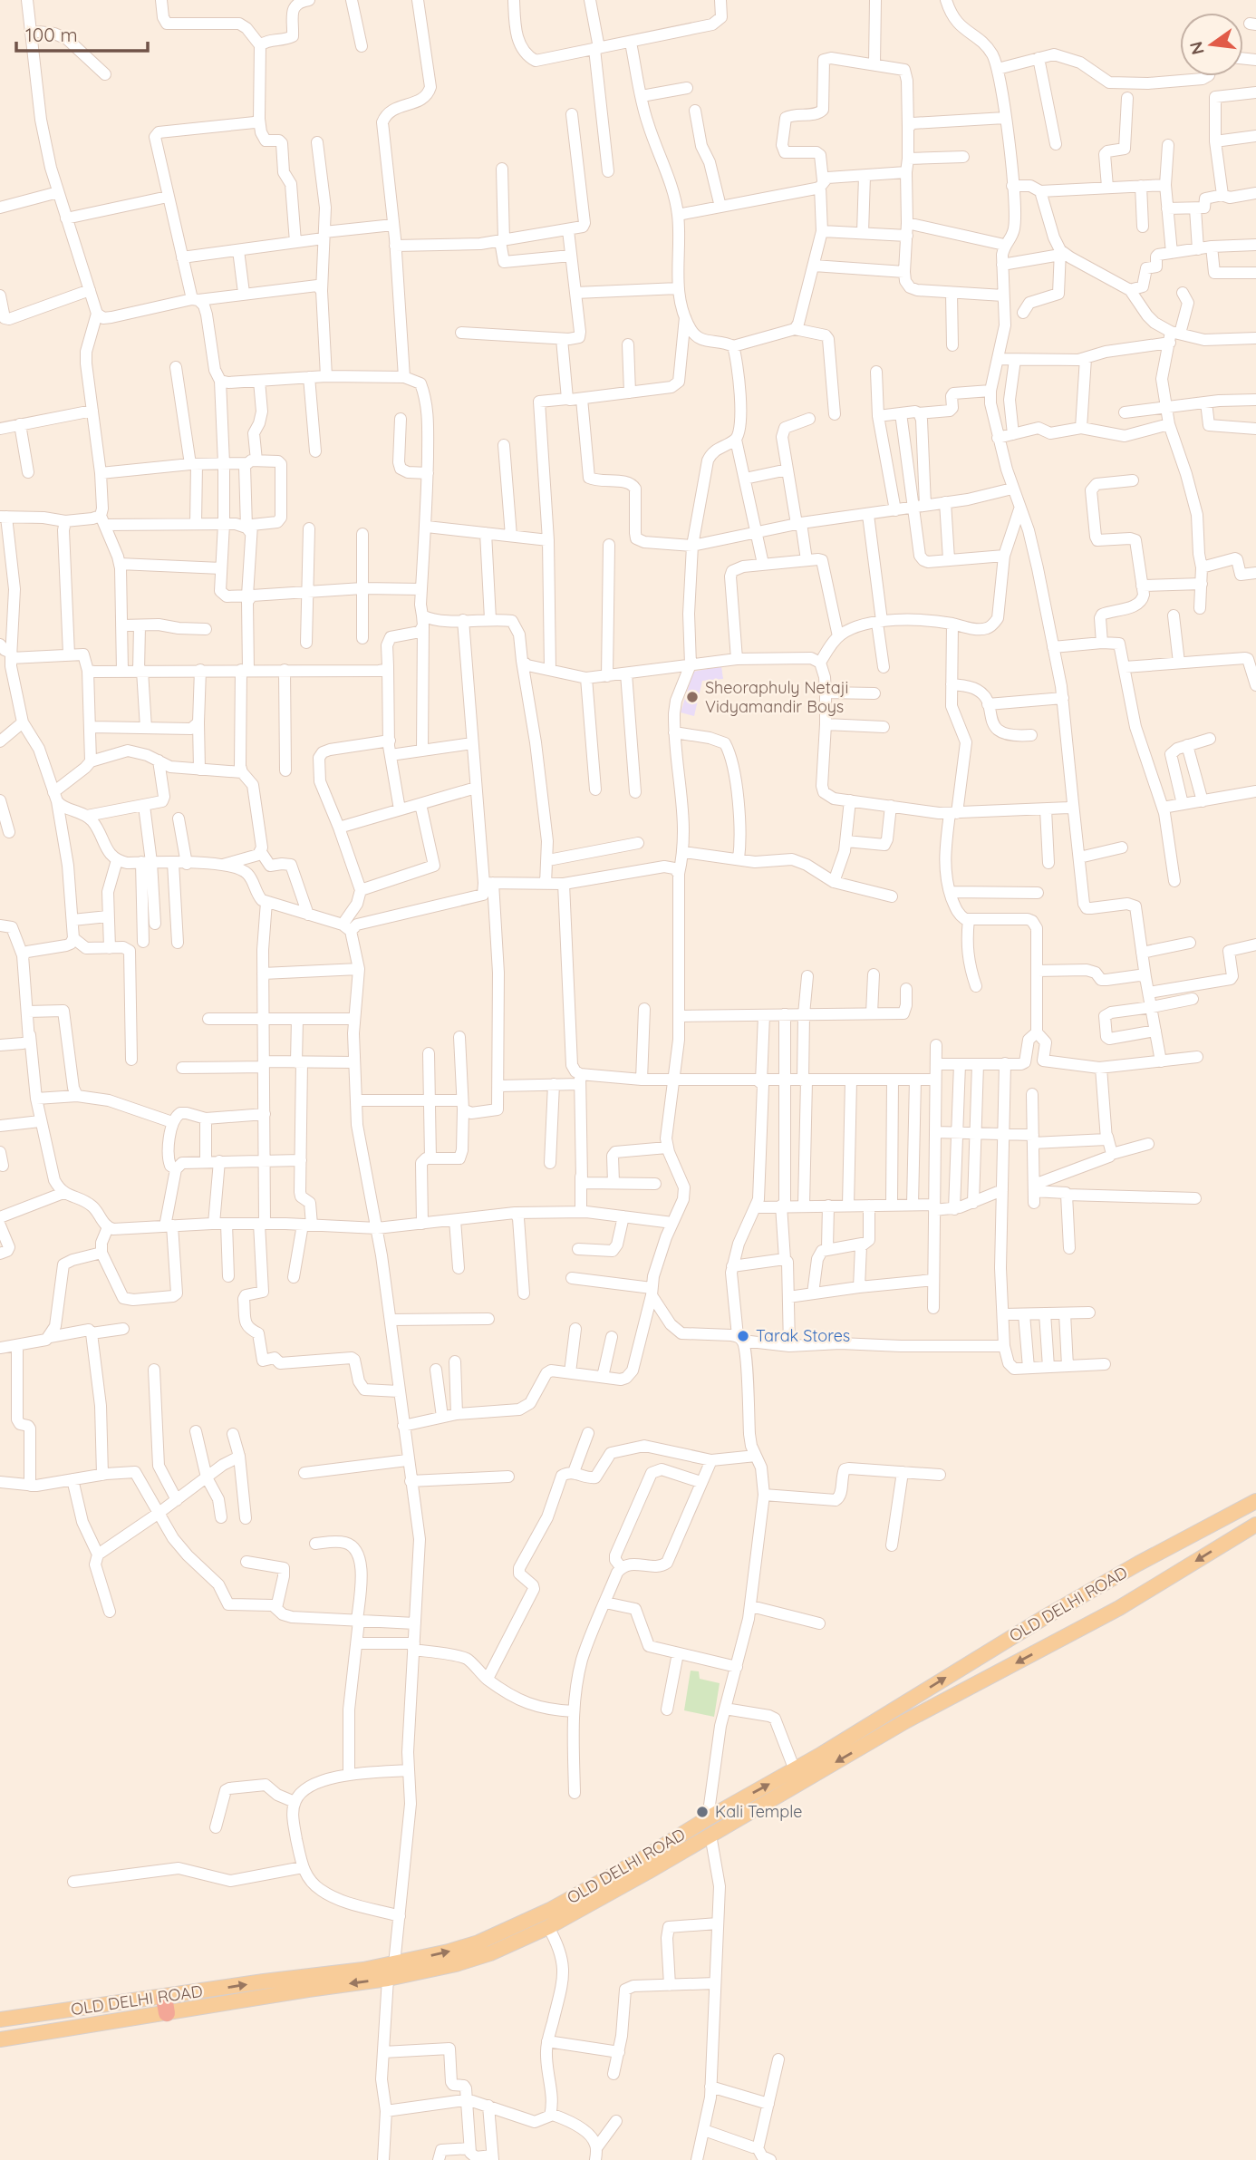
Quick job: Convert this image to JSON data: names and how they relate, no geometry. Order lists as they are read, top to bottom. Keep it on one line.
{"streets":{"main road":["OLD DELHI ROAD"]},"places":["Sheoraphuly Netaji Vidyamandir Boys","Tarak Stores","Kali Temple"],"scale_bar":"100 m","north":"left"}
